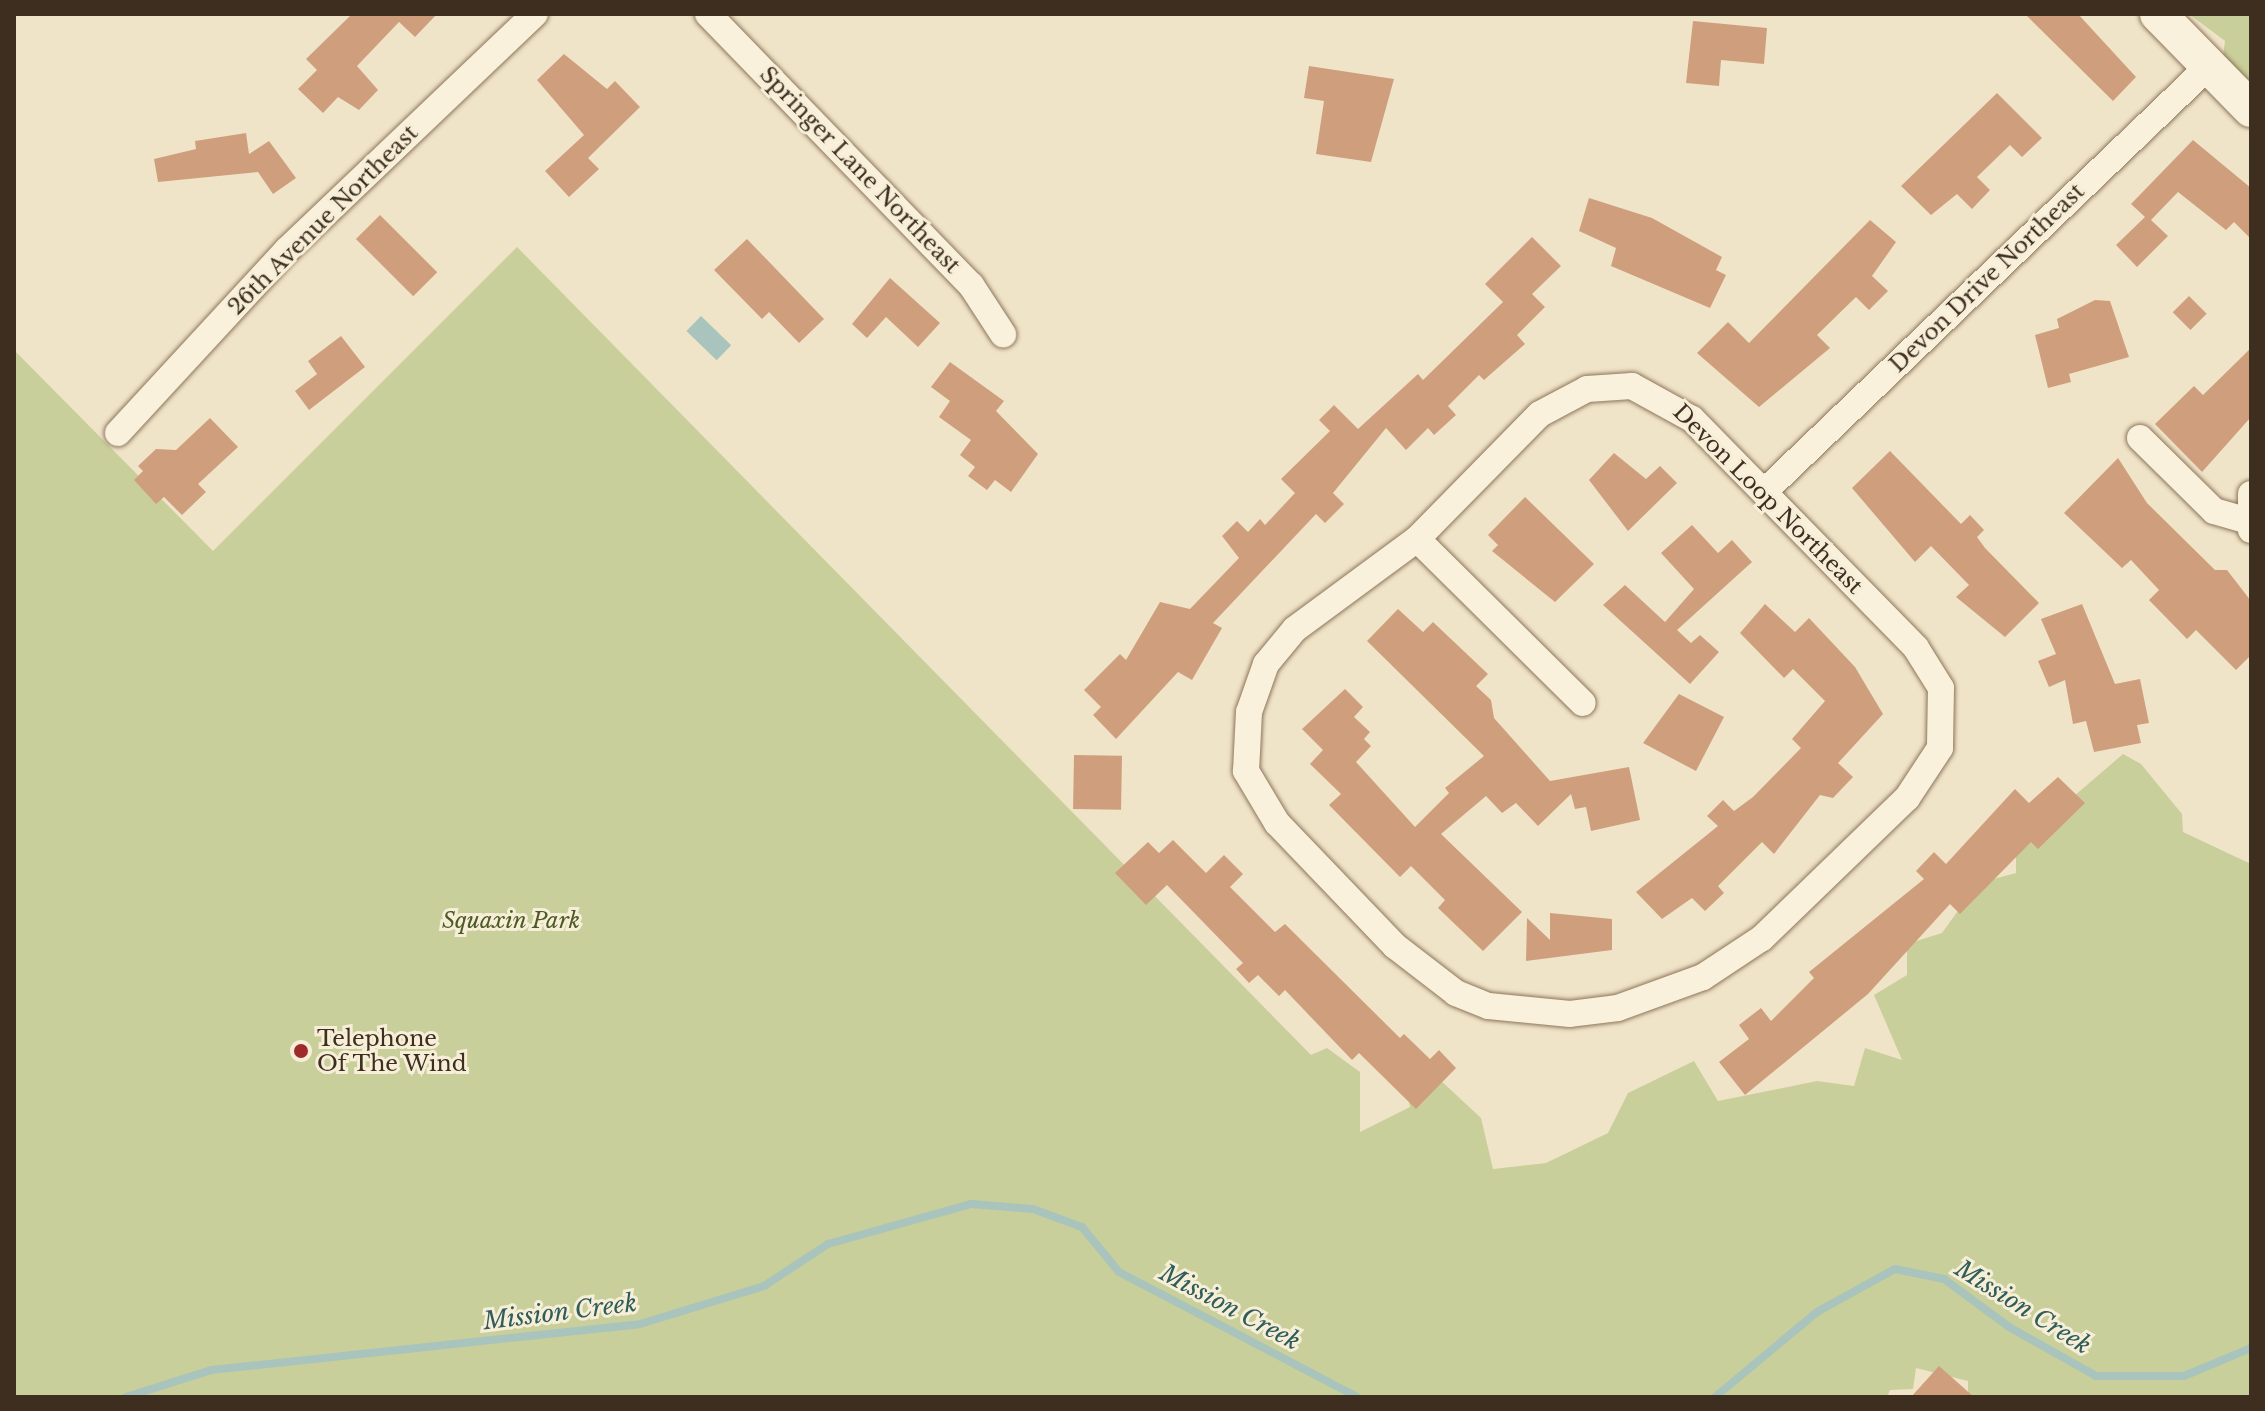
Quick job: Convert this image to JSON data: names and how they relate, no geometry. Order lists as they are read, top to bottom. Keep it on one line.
{"streets":{"street":["Springer Lane Northeast","26th Avenue Northeast","Devon Drive Northeast","Devon Loop Northeast"]},"crossings":[["Devon Drive Northeast","Devon Loop Northeast"]],"water":["Mission Creek"],"parks":["Squaxin Park"],"places":["Telephone Of The Wind"]}
